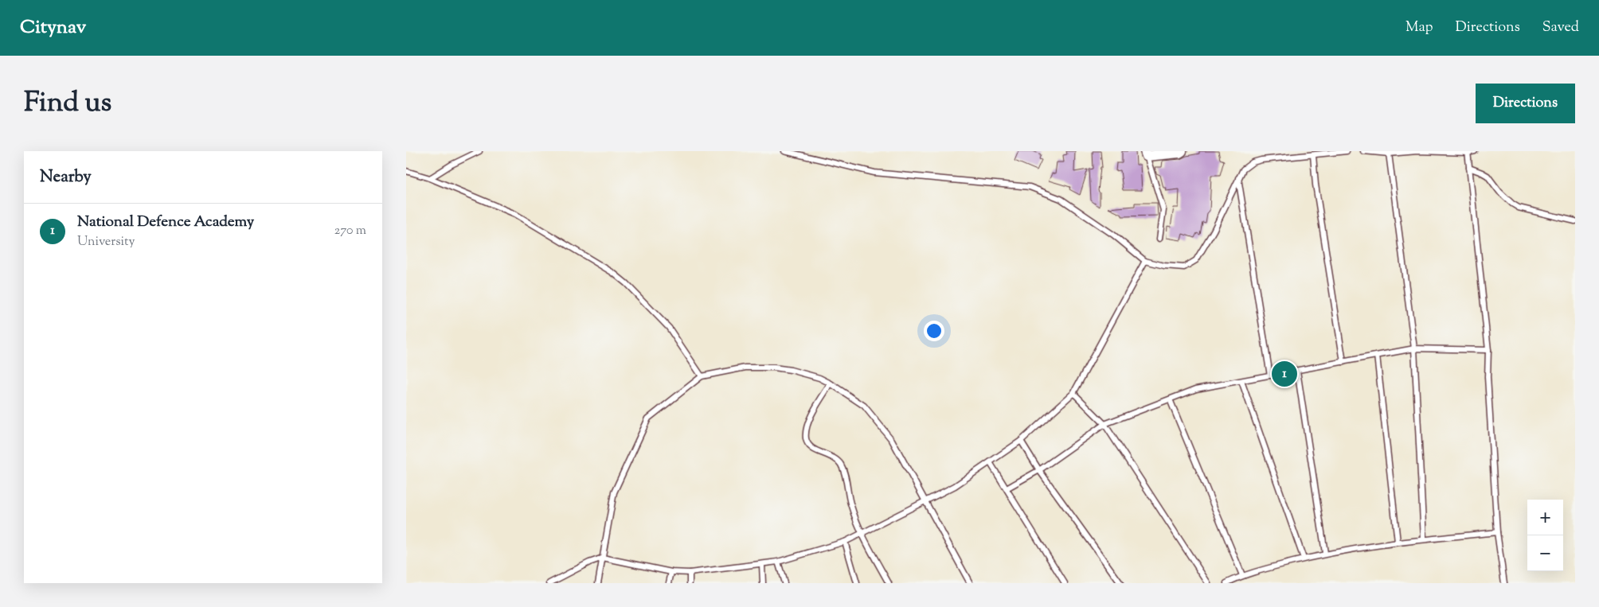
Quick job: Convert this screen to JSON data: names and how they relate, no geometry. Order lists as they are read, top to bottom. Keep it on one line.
{"page":{"header":"Citynav","nav":["Map","Directions","Saved"],"title":"Find us","buttons":"Directions","heading":"Nearby","list":[{"mark":"1","name":"National Defence Academy","note":"University","value":"270 m"}],"pins":"1","map_buttons":["+","−"]}}
